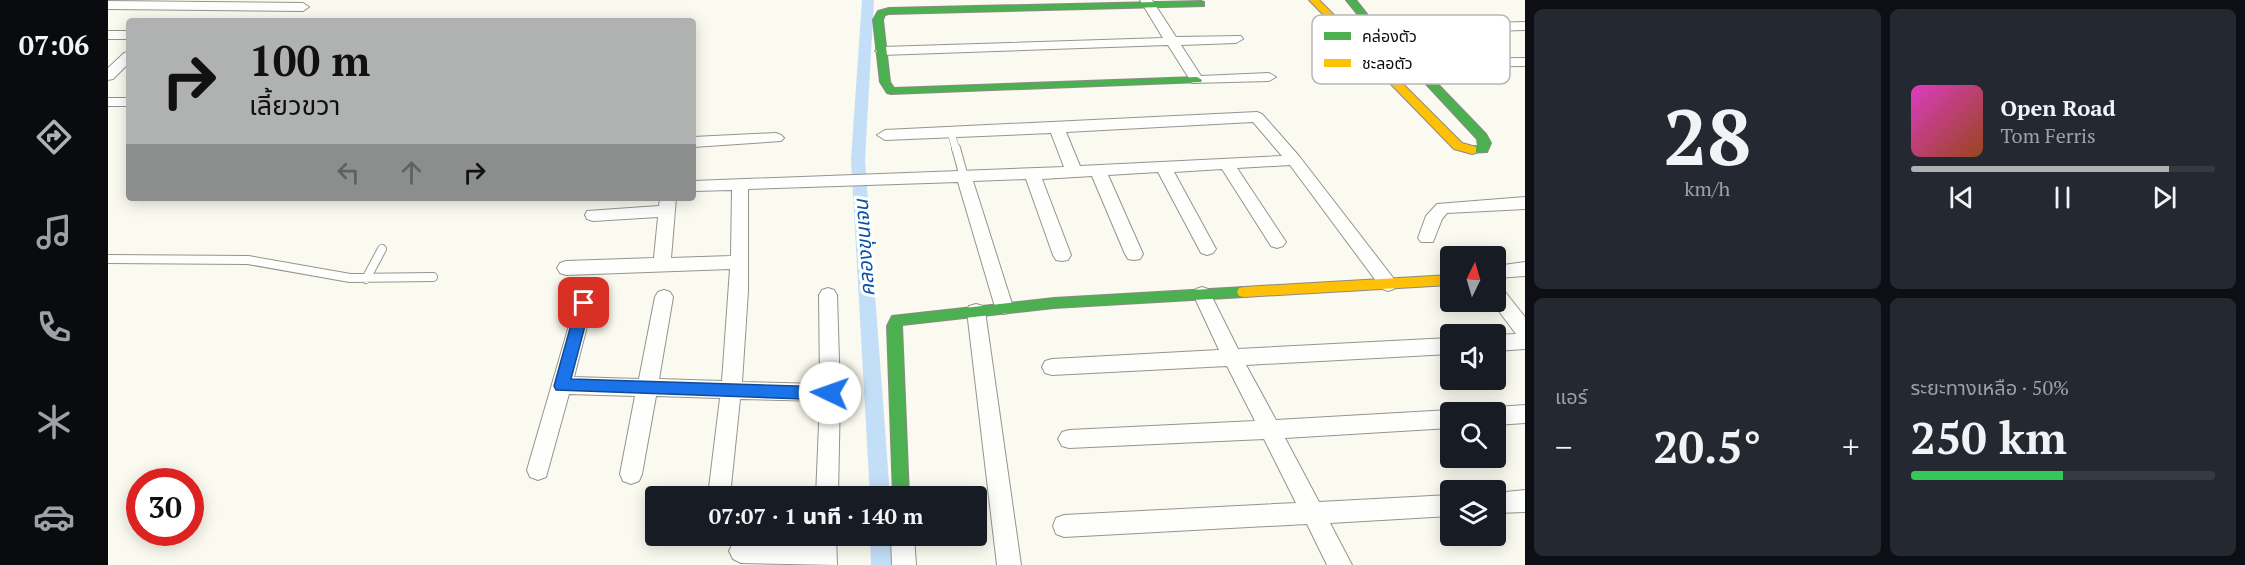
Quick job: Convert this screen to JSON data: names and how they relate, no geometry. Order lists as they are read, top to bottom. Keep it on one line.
{"water":["คลองขุนเจน"],"legend":["คล่องตัว","ชะลอตัว"],"north":"top","page":{"tabs":"07:06","tile":[["28","km/h"],"แอร์",["ระยะทางเหลือ · 50%","250 km"]],"turn":["100 m","เลี้ยวขวา"],"song":["Open Road","Tom Ferris"],"heat":["−","20.5°","+"],"limit":"30","trip":"07:07 · 1 นาที · 140 m"}}
